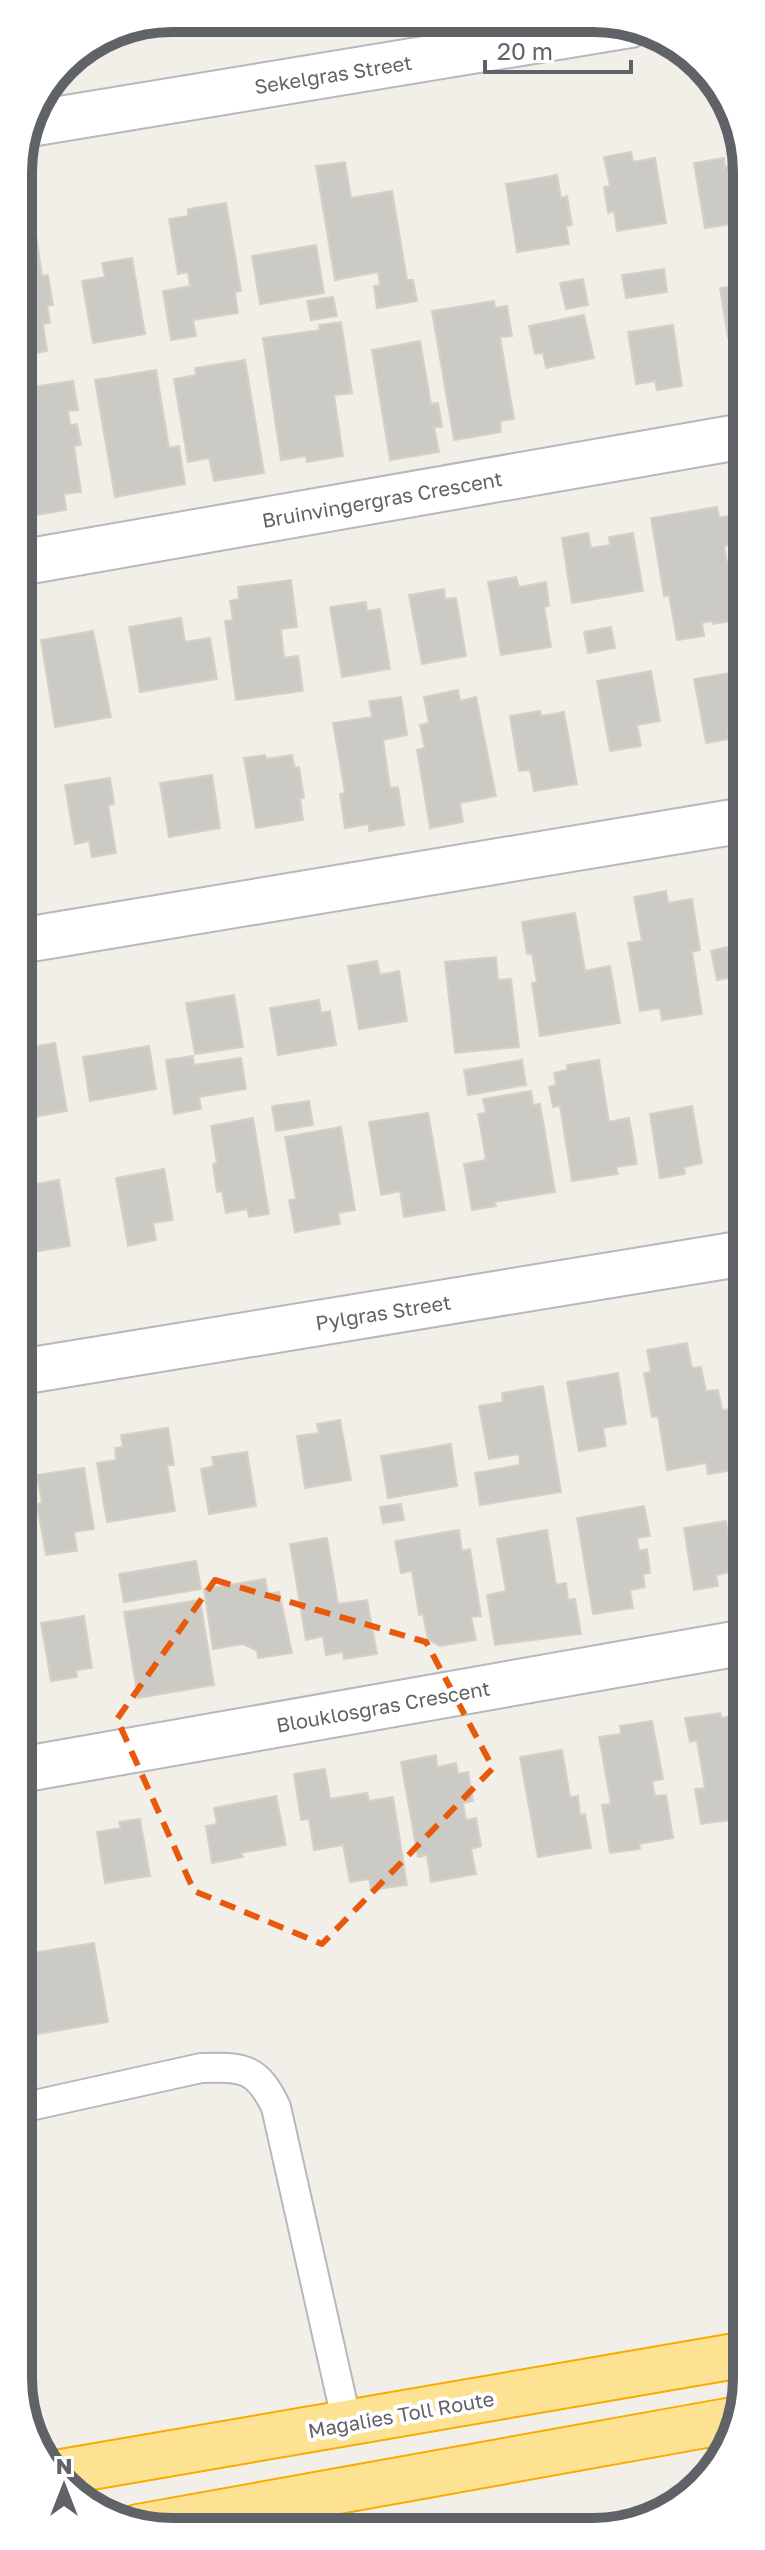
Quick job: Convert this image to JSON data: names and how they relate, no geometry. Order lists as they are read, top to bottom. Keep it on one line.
{"streets":{"highway":["Magalies Toll Route"],"street":["Sekelgras Street","Bruinvingergras Crescent","Pylgras Street","Blouklosgras Crescent"]},"scale_bar":"20 m","north":"top"}
